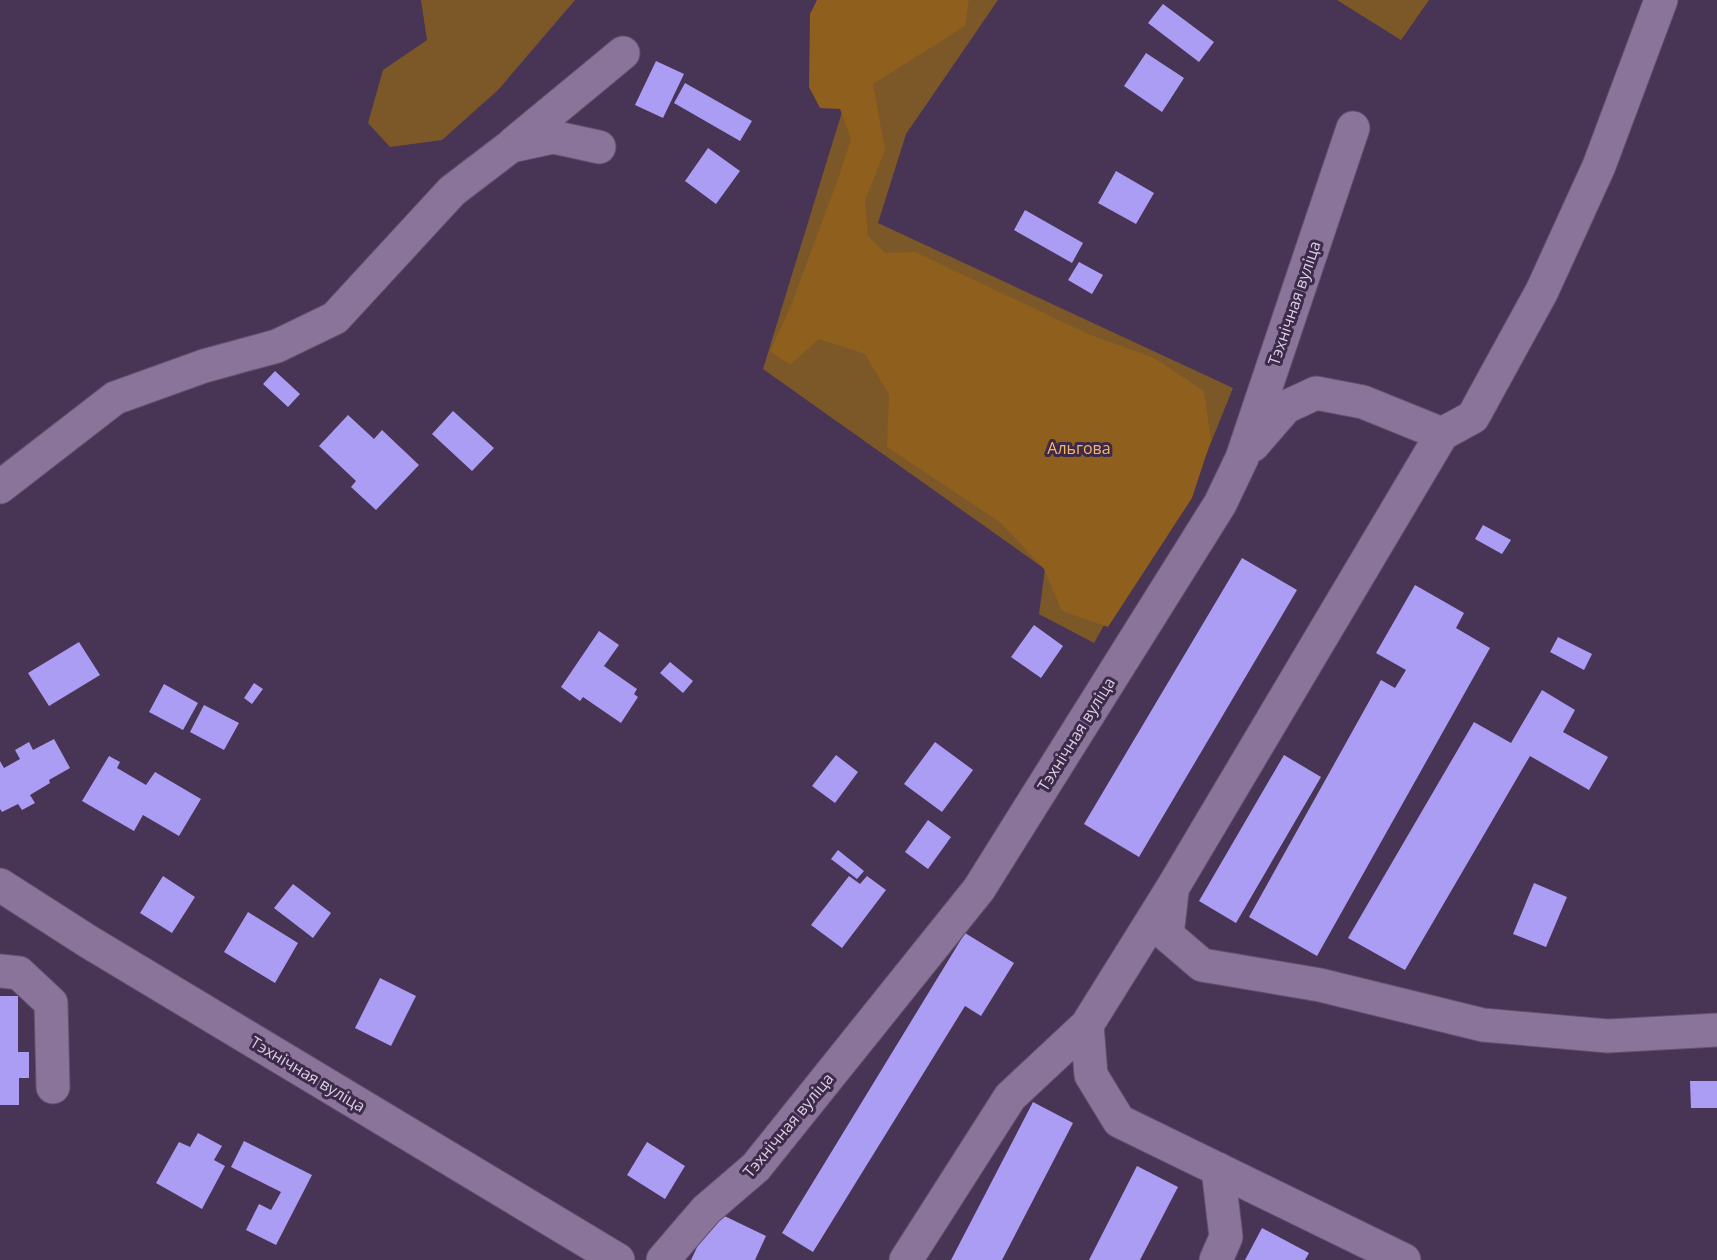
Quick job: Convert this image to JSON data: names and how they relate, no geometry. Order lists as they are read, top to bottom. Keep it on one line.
{"streets":{"street":["Тэхнічная вуліца"]},"parks":["Альгова"]}
